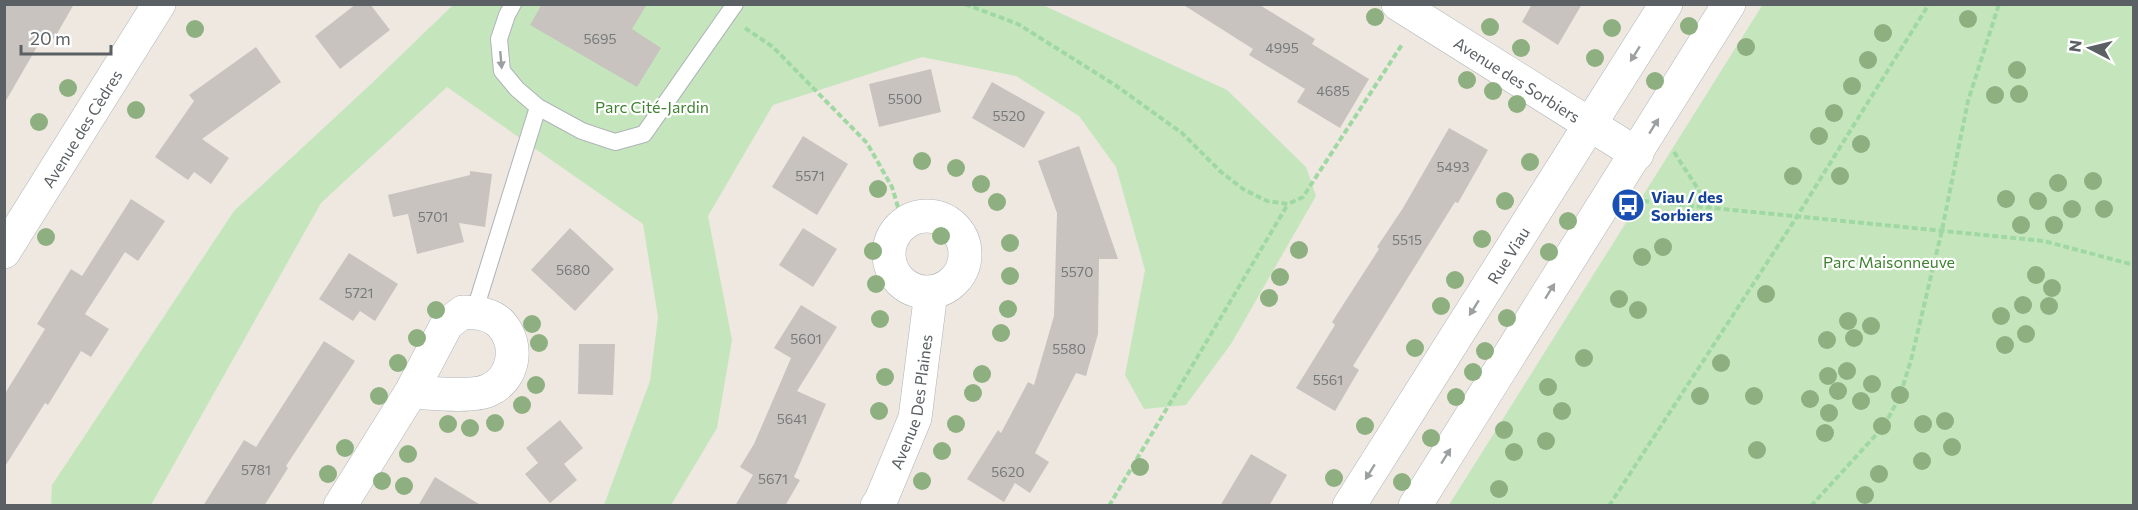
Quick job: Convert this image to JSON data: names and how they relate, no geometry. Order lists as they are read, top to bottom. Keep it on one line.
{"streets":{"street":["Avenue des Sorbiers","Avenue des Cèdres","Rue Viau","Avenue Des Plaines"]},"crossings":[["Avenue des Sorbiers","Rue Viau"]],"parks":["Parc Cité-Jardin","Parc Maisonneuve"],"places":{"bus stop":["Viau / des Sorbiers"]},"house_numbers":["5695","4995","4685","5500","5520","5493","5571","5701","5515","5680","5570","5721","5601","5580","5561","5641","5781","5620","5671"],"scale_bar":"20 m","north":"left"}
